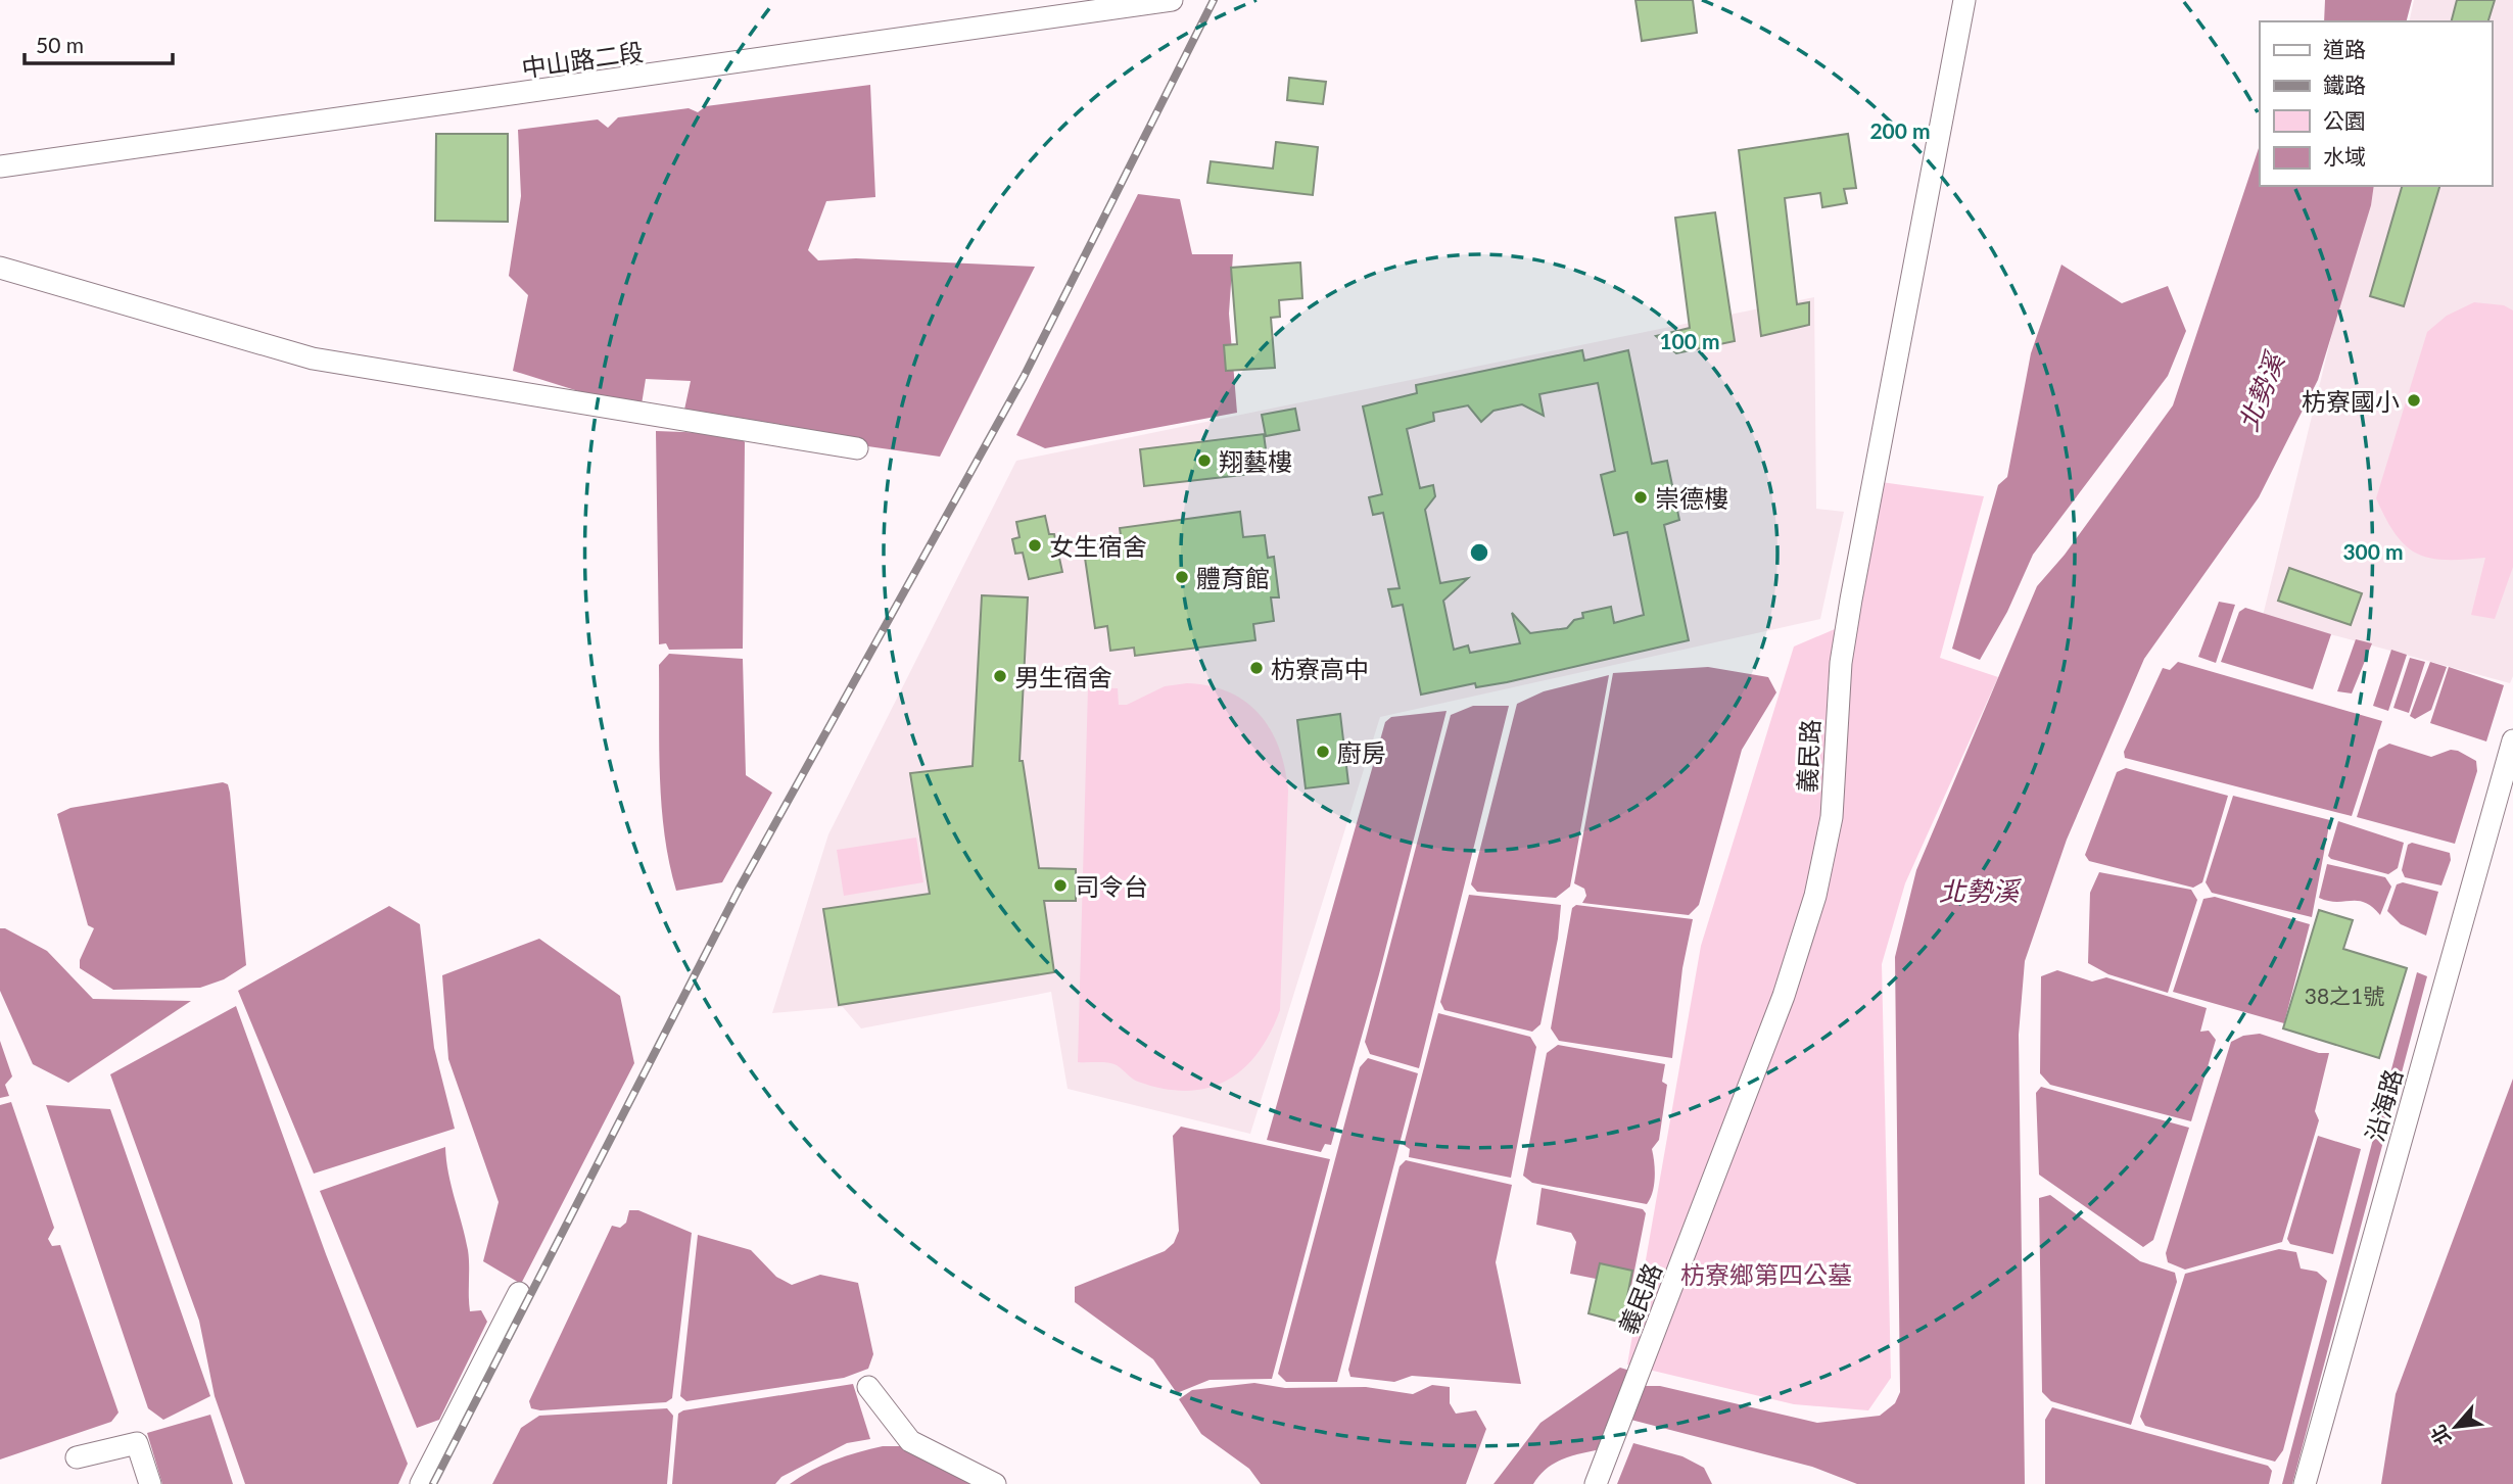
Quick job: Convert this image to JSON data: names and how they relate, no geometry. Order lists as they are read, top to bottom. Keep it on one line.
{"streets":{"street":["中山路二段","義民路","沿海路"]},"water":["北勢溪"],"parks":["枋寮鄉第四公墓"],"places":["枋寮國小","翔藝樓","崇德樓","女生宿舍","體育館","枋寮高中","男生宿舍","廚房","司令台"],"house_numbers":["38之1號"],"legend":["道路","鐵路","公園","水域"],"scale_bar":"50 m","north":"bottom left","rings":["200 m","100 m","300 m"]}
